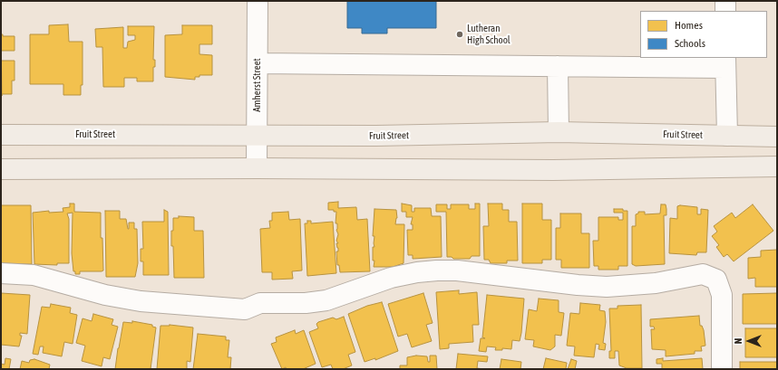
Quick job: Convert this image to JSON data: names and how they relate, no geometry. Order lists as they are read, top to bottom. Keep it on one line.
{"streets":{"main road":["Fruit Street"],"street":["Amherst Street"]},"crossings":[["Amherst Street","Fruit Street"]],"places":["Lutheran High School"],"legend":["Homes","Schools"],"north":"left"}
